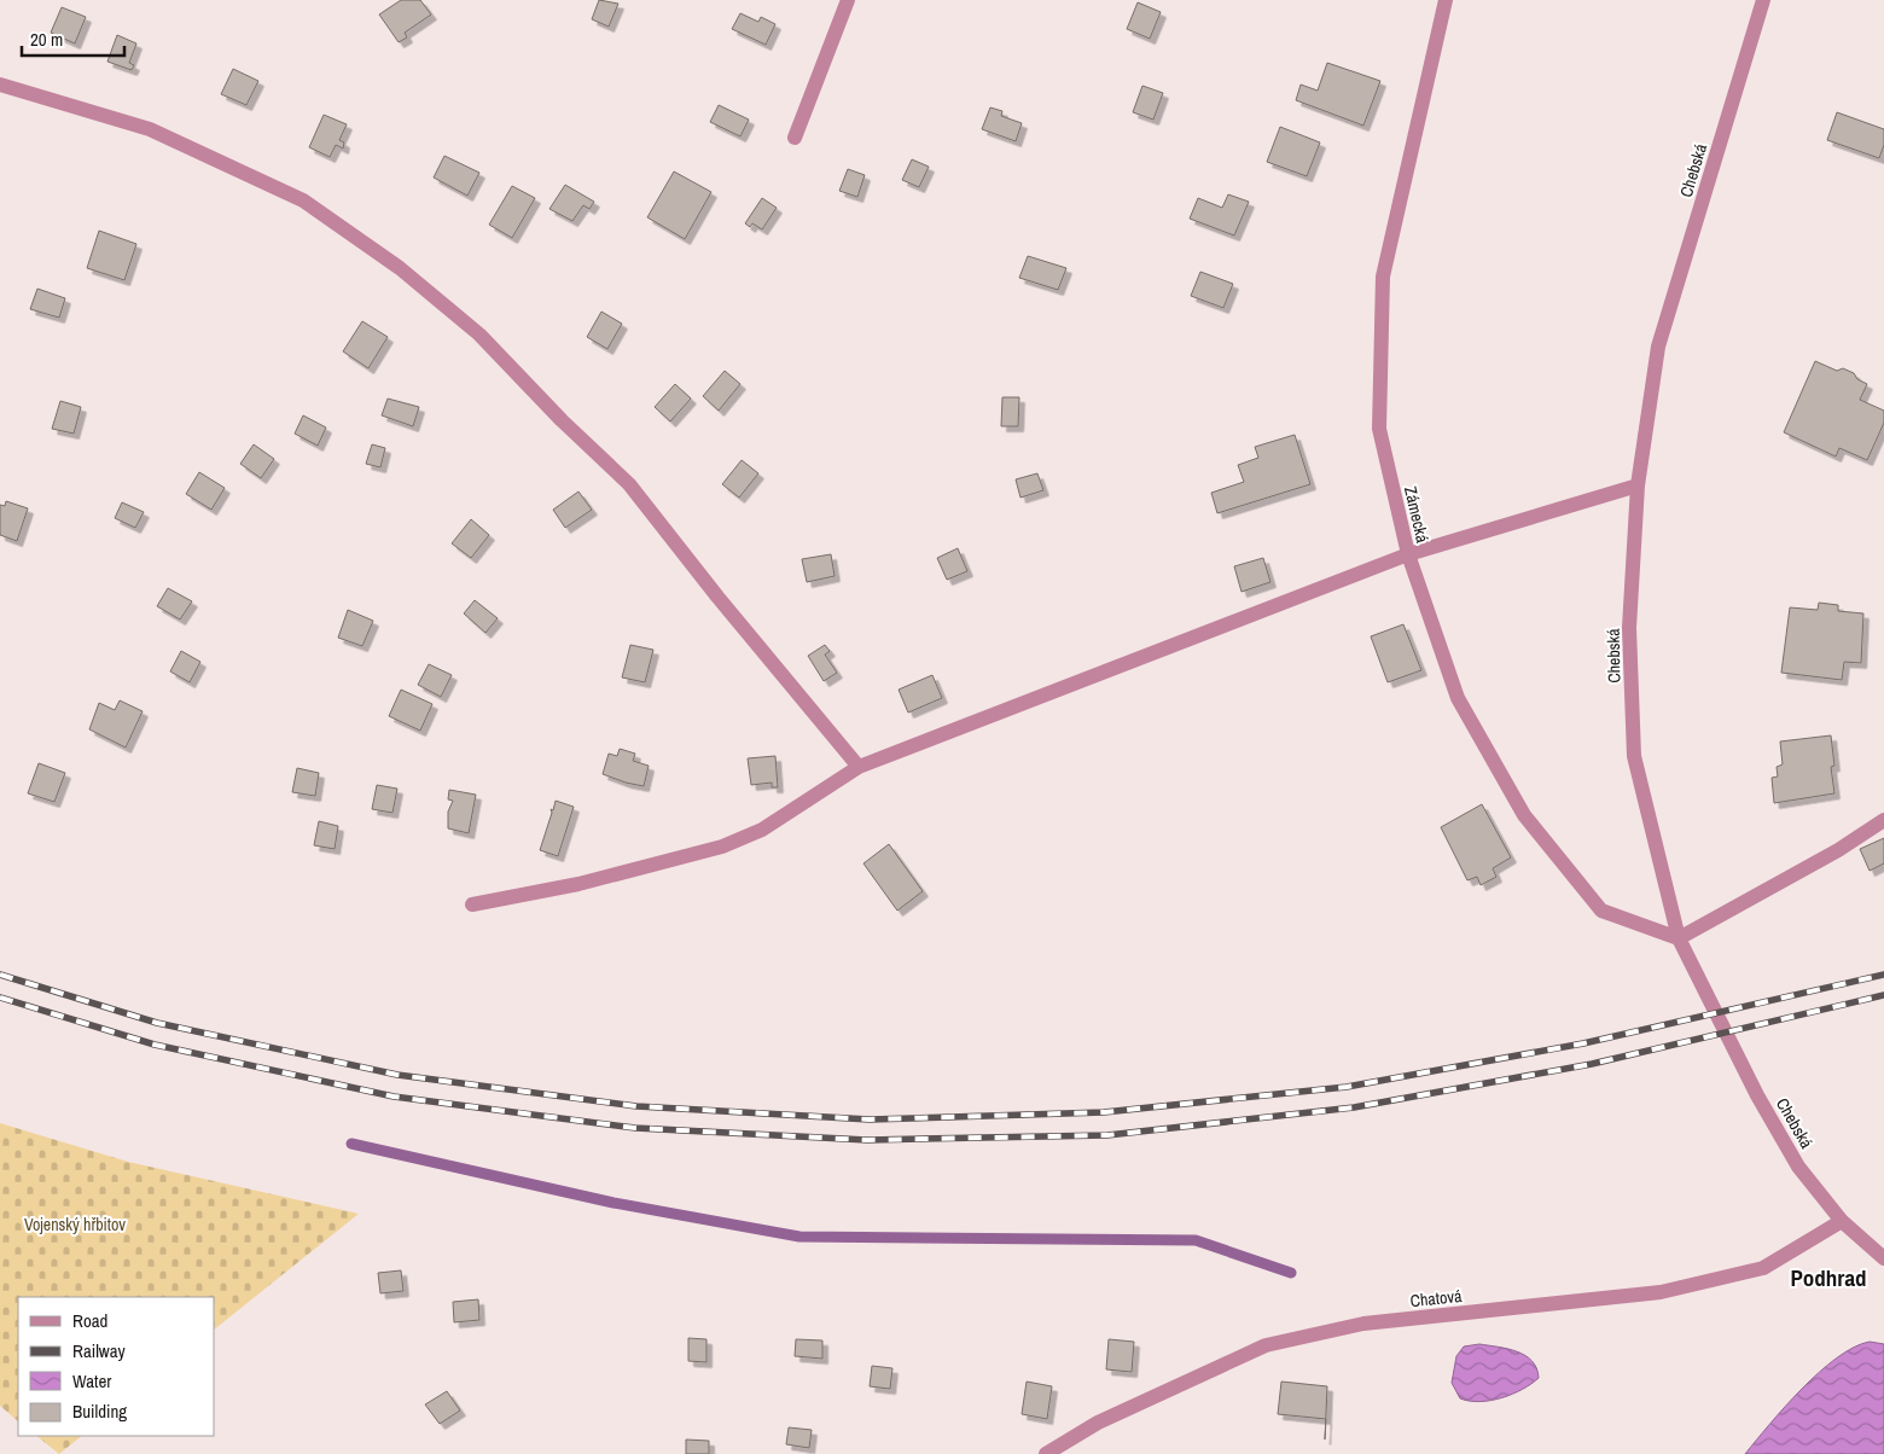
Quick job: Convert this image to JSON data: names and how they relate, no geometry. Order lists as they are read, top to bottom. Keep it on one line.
{"streets":{"street":["Chebská","Zámecká","Chatová"]},"crossings":[["Chebská","Zámecká"],["Chebská","Chatová"]],"districts":["Podhrad"],"parks":["Vojenský hřbitov"],"legend":["Road","Railway","Water","Building"],"scale_bar":"20 m"}
